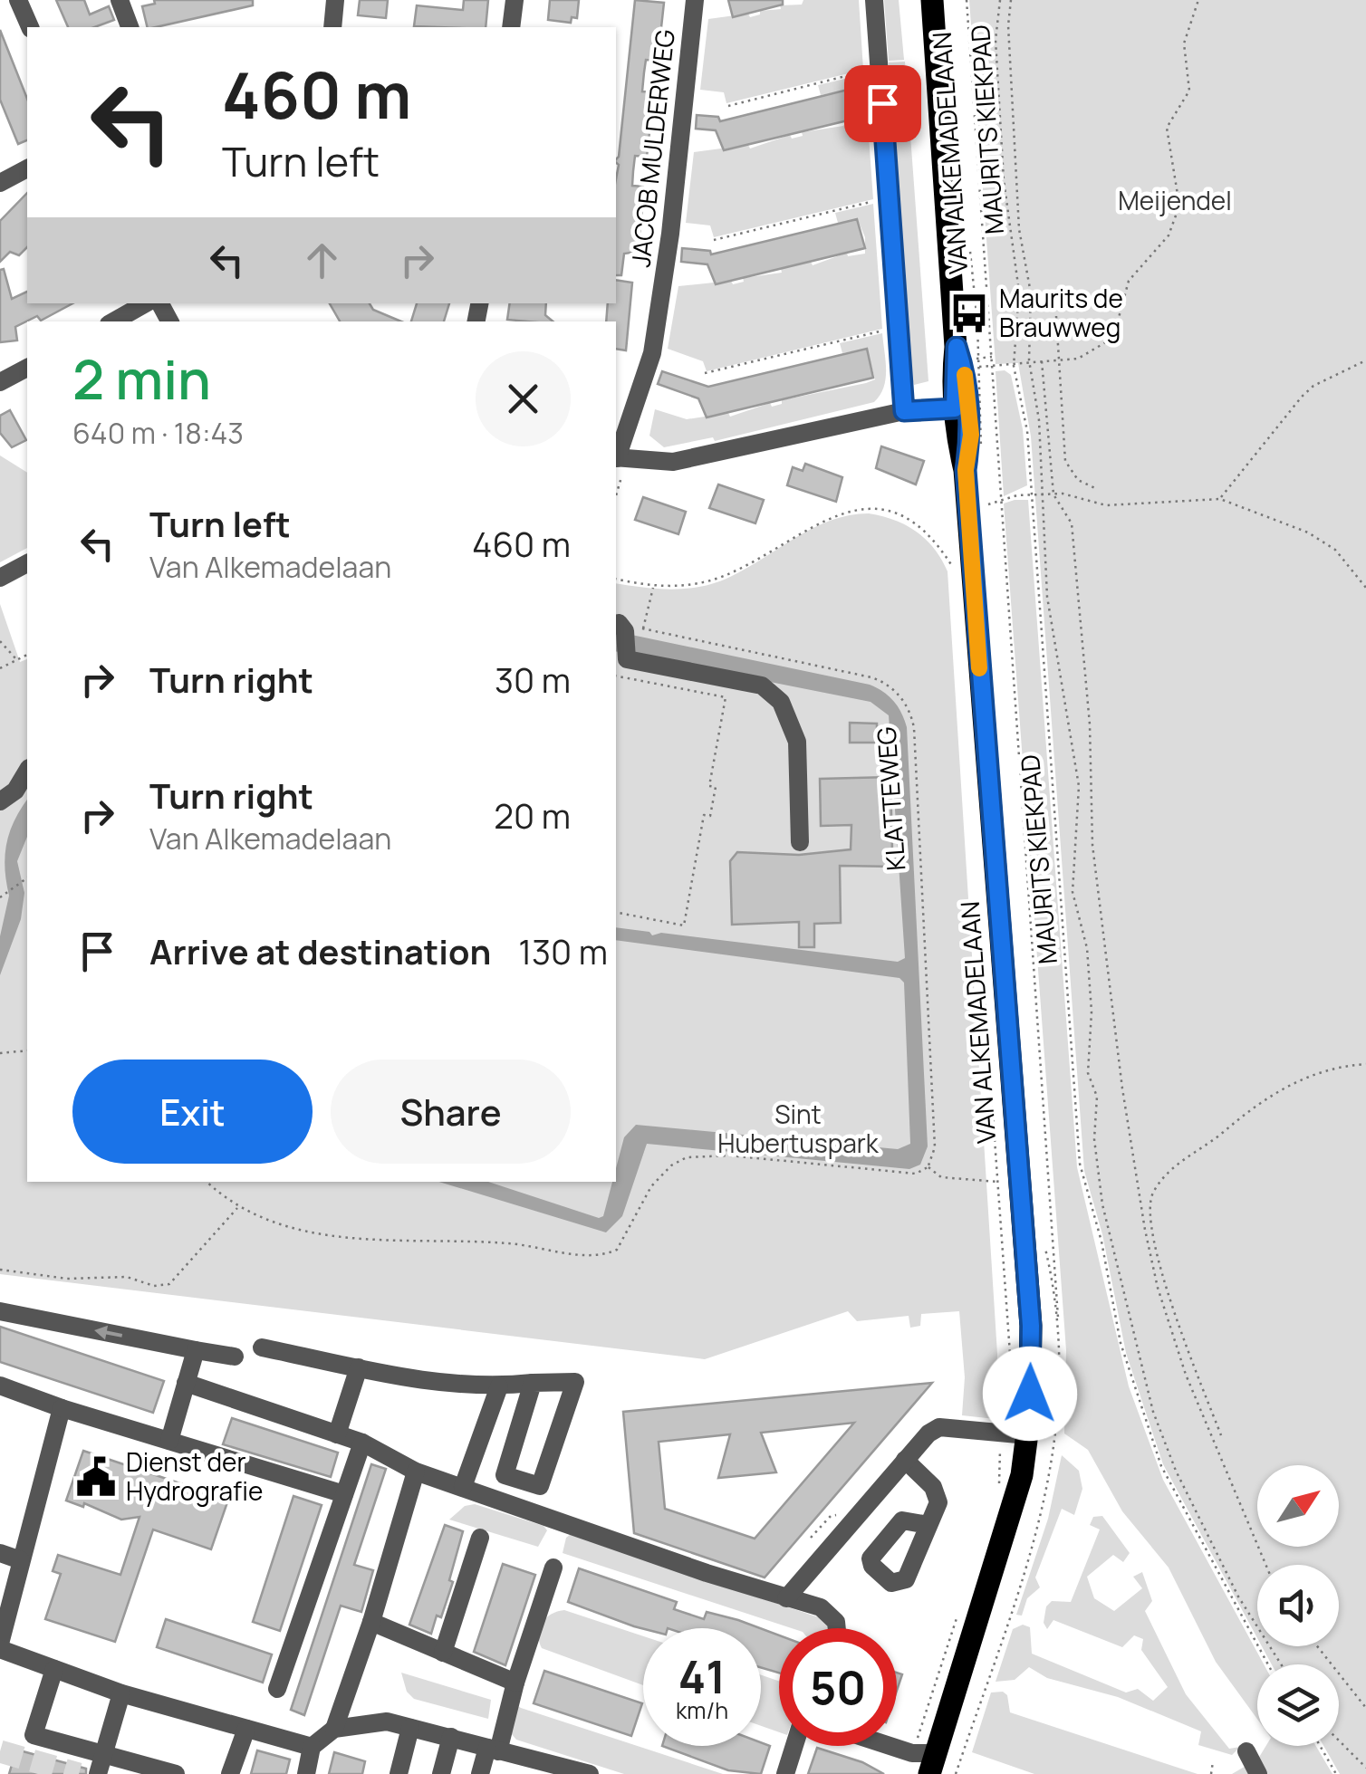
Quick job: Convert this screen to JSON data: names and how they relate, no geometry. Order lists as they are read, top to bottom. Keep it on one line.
{"streets":{"main road":["VAN ALKEMADELAAN"],"street":["JACOB MULDERWEG"],"path":["MAURITS KIEKPAD","KLATTEWEG"]},"parks":["Meijendel","Sint Hubertuspark"],"places":{"bus stop":["Maurits de Brauwweg"],"public building":["Dienst der Hydrografie"]},"north":"top right","page":{"turn":["460 m","Turn left"],"heading":["2 min","640 m · 18:43"],"list":[{"name":"Turn left","note":"Van Alkemadelaan","value":"460 m"},{"name":"Turn right","value":"30 m"},{"name":"Turn right","note":"Van Alkemadelaan","value":"20 m"},{"name":"Arrive at destination","value":"130 m"}],"buttons":["Exit","Share"],"speed":"41 km/h","limit":"50"}}
